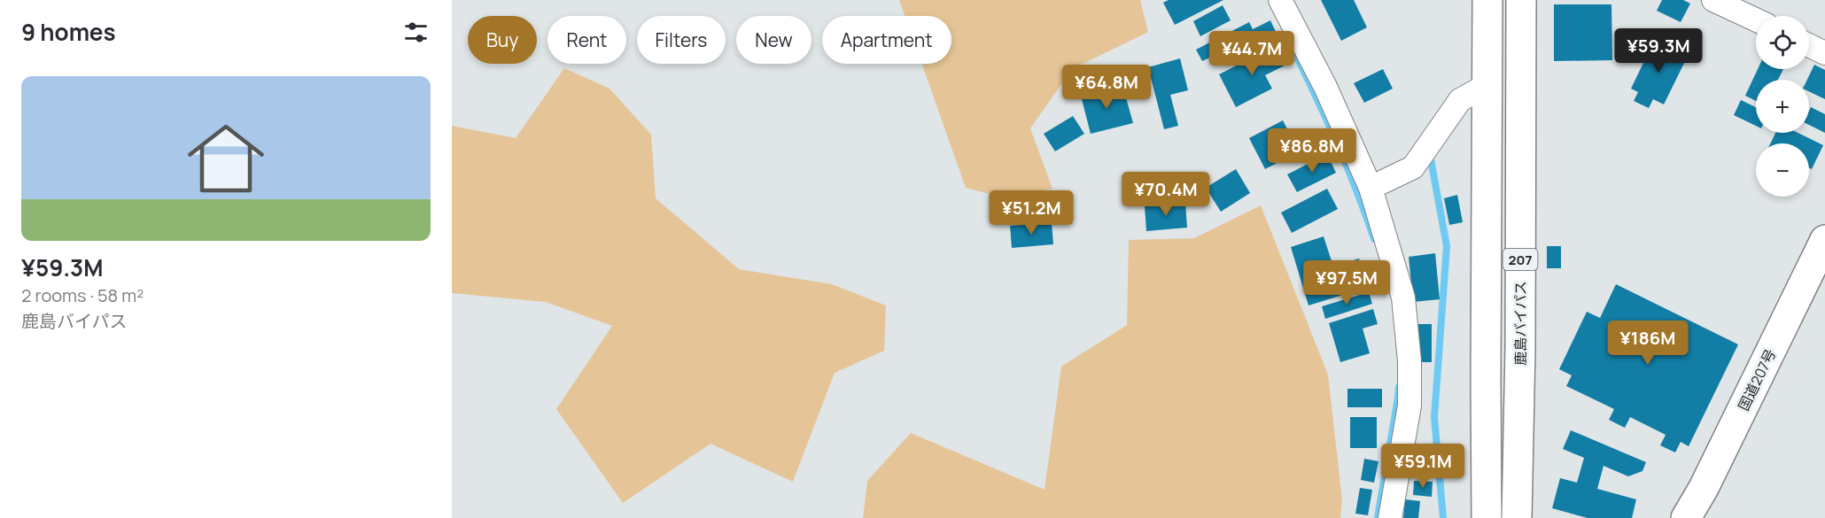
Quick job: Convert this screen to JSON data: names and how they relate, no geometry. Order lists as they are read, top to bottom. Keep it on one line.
{"streets":{"highway":["207","鹿島バイパス","国道207号"]},"page":{"heading":"9 homes","map_buttons":["+","−"],"chip":["Buy","Rent","Filters","New","Apartment"],"price":["¥59.3M","¥44.7M","¥64.8M","¥86.8M","¥70.4M","¥51.2M","¥97.5M","¥186M","¥59.1M"],"list":[{"name":"¥59.3M","note":"2 rooms · 58 m² · 鹿島バイパス"}]}}
